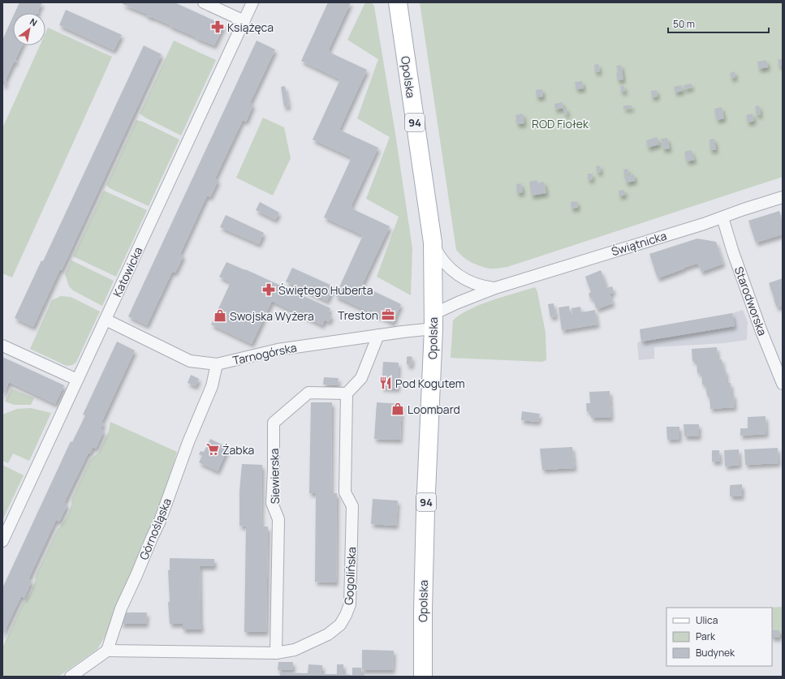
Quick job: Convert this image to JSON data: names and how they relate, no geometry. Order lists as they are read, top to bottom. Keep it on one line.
{"streets":{"main road":["Opolska","94"],"street":["Świątnicka","Katowicka","Starodworska","Tarnogórska","Siewierska","Górnośląska","Gogolińska"]},"crossings":[["Opolska","Świątnicka"],["Opolska","Tarnogórska"],["Świątnicka","Starodworska"],["Świątnicka","Tarnogórska"],["Katowicka","Tarnogórska"],["Tarnogórska","Górnośląska"],["Siewierska","Gogolińska"],["Górnośląska","Gogolińska"]],"parks":["ROD Fiołek"],"places":{"pharmacy":["Książęca","Świętego Huberta"],"office":["Treston"],"shop":["Swojska Wyżera","Loombard"],"restaurant":["Pod Kogutem"],"supermarket":["Żabka"]},"legend":["Ulica","Park","Budynek"],"scale_bar":"50 m","north":"top right"}
